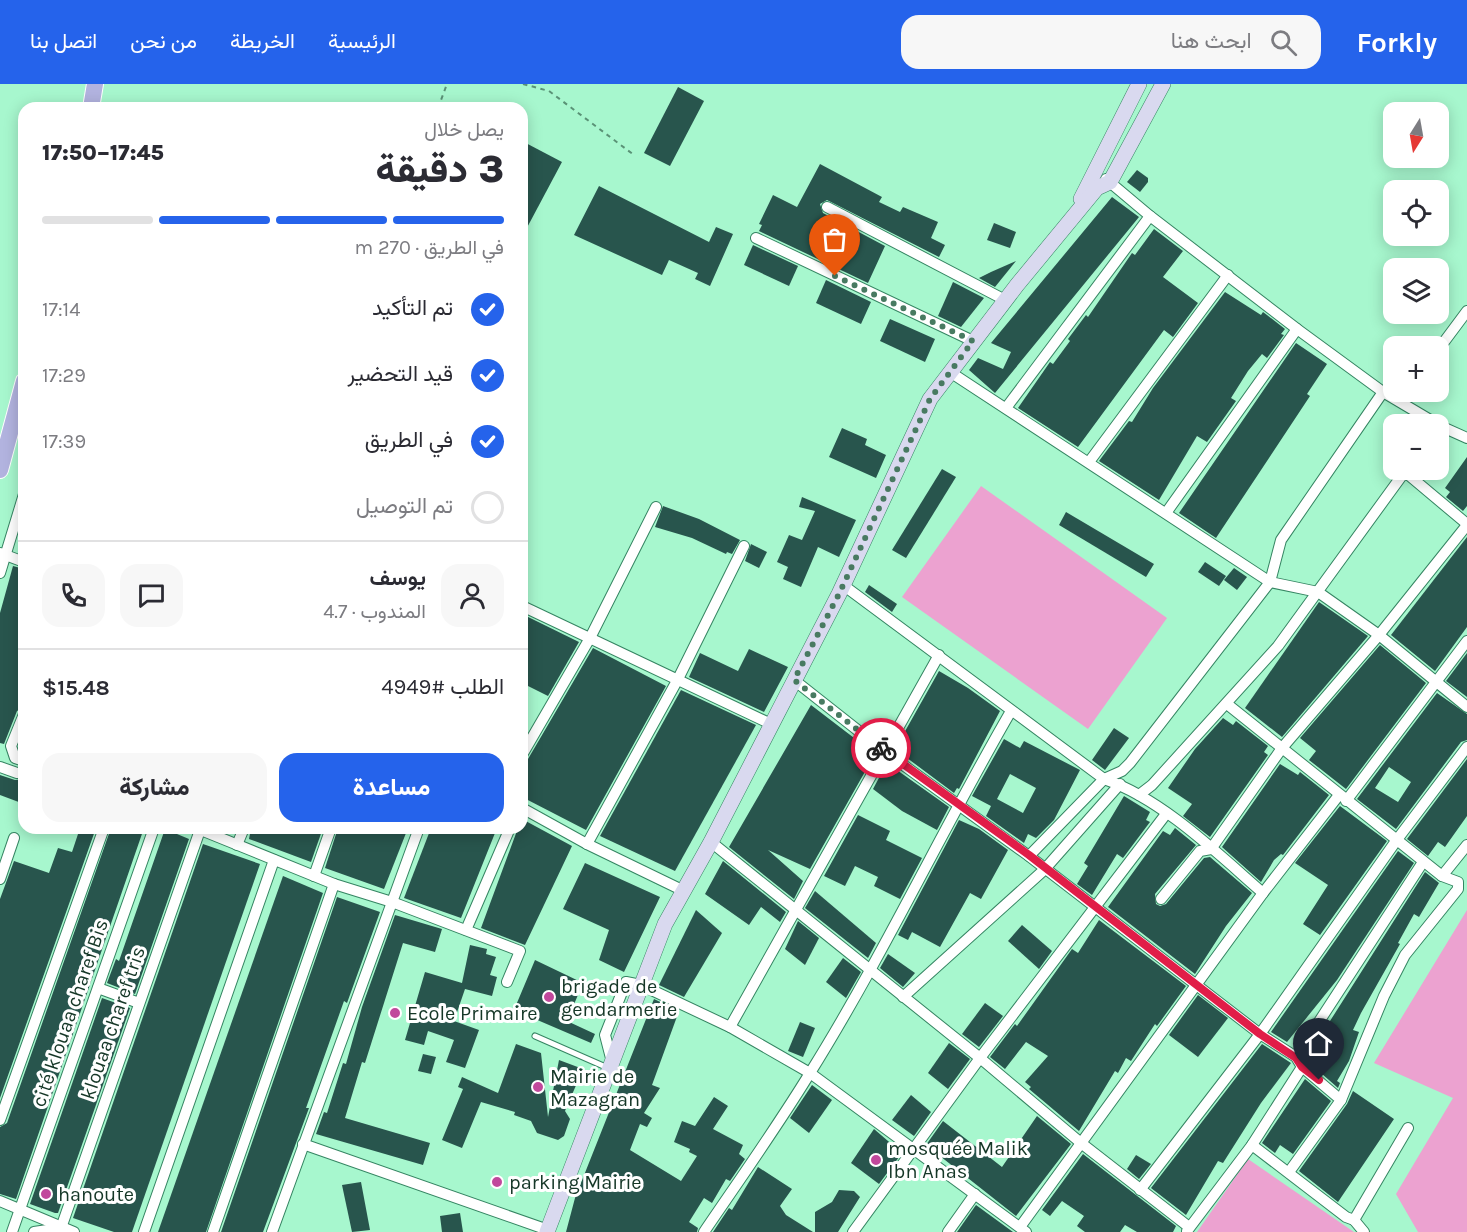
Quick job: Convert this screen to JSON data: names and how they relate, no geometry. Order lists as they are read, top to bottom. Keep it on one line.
{"streets":{"street":["cité klouaa charef Bis","klouaa charef tris"]},"places":["brigade de gendarmerie","Ecole Primaire","Mairie de Mazagran","mosquée Malik Ibn Anas","parking Mairie","hanoute"],"north":"bottom","page":{"header":"Forkly","search":"ابحث هنا","nav":["الرئيسية","الخريطة","من نحن","اتصل بنا"],"map_buttons":["+","−"],"heading":["3 دقيقة","يصل خلال","17:45–17:50"],"panel":["يوسف","المندوب · 4.7","الطلب #4949","$15.48"],"bar":"في الطريق · 270 m","list":[["تم التأكيد","17:14"],["قيد التحضير","17:29"],["في الطريق","17:39"],"تم التوصيل"],"buttons":["مساعدة","مشاركة"]}}
